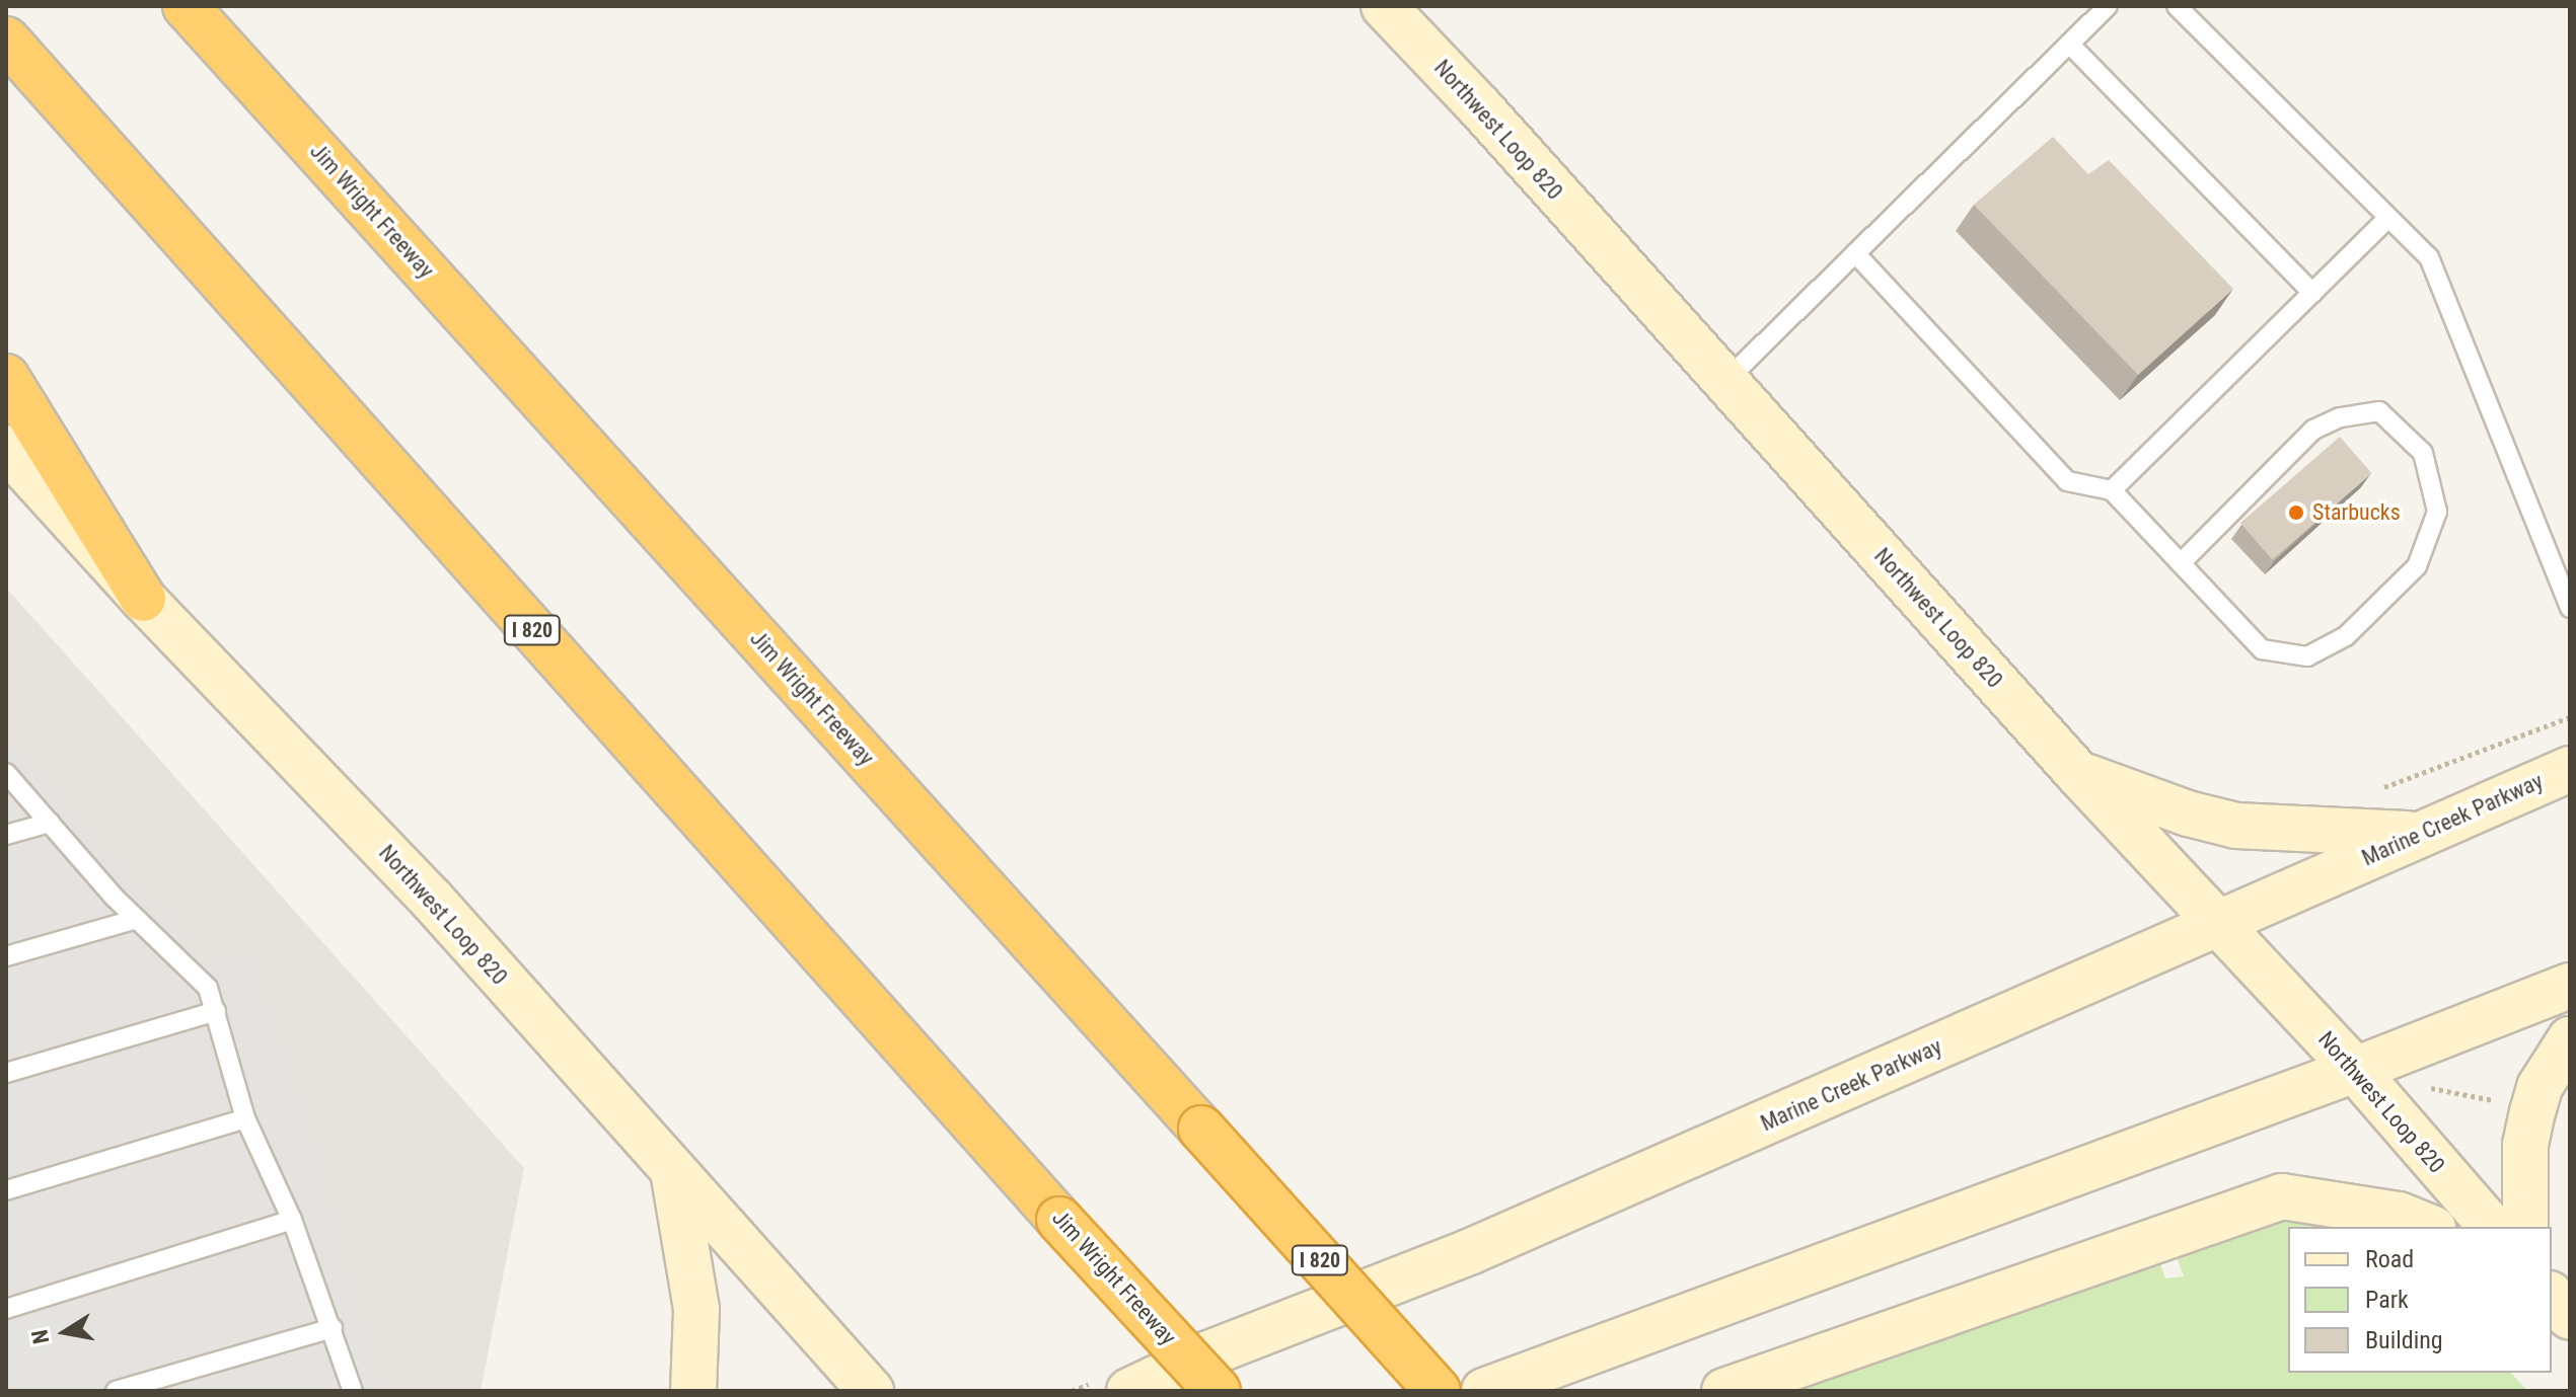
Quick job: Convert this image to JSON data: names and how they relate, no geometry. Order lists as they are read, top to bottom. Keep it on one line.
{"streets":{"highway":["Jim Wright Freeway","I 820"],"main road":["Northwest Loop 820","Marine Creek Parkway"]},"crossings":[["Northwest Loop 820","Marine Creek Parkway"]],"places":["Starbucks"],"legend":["Road","Park","Building"],"north":"left"}
